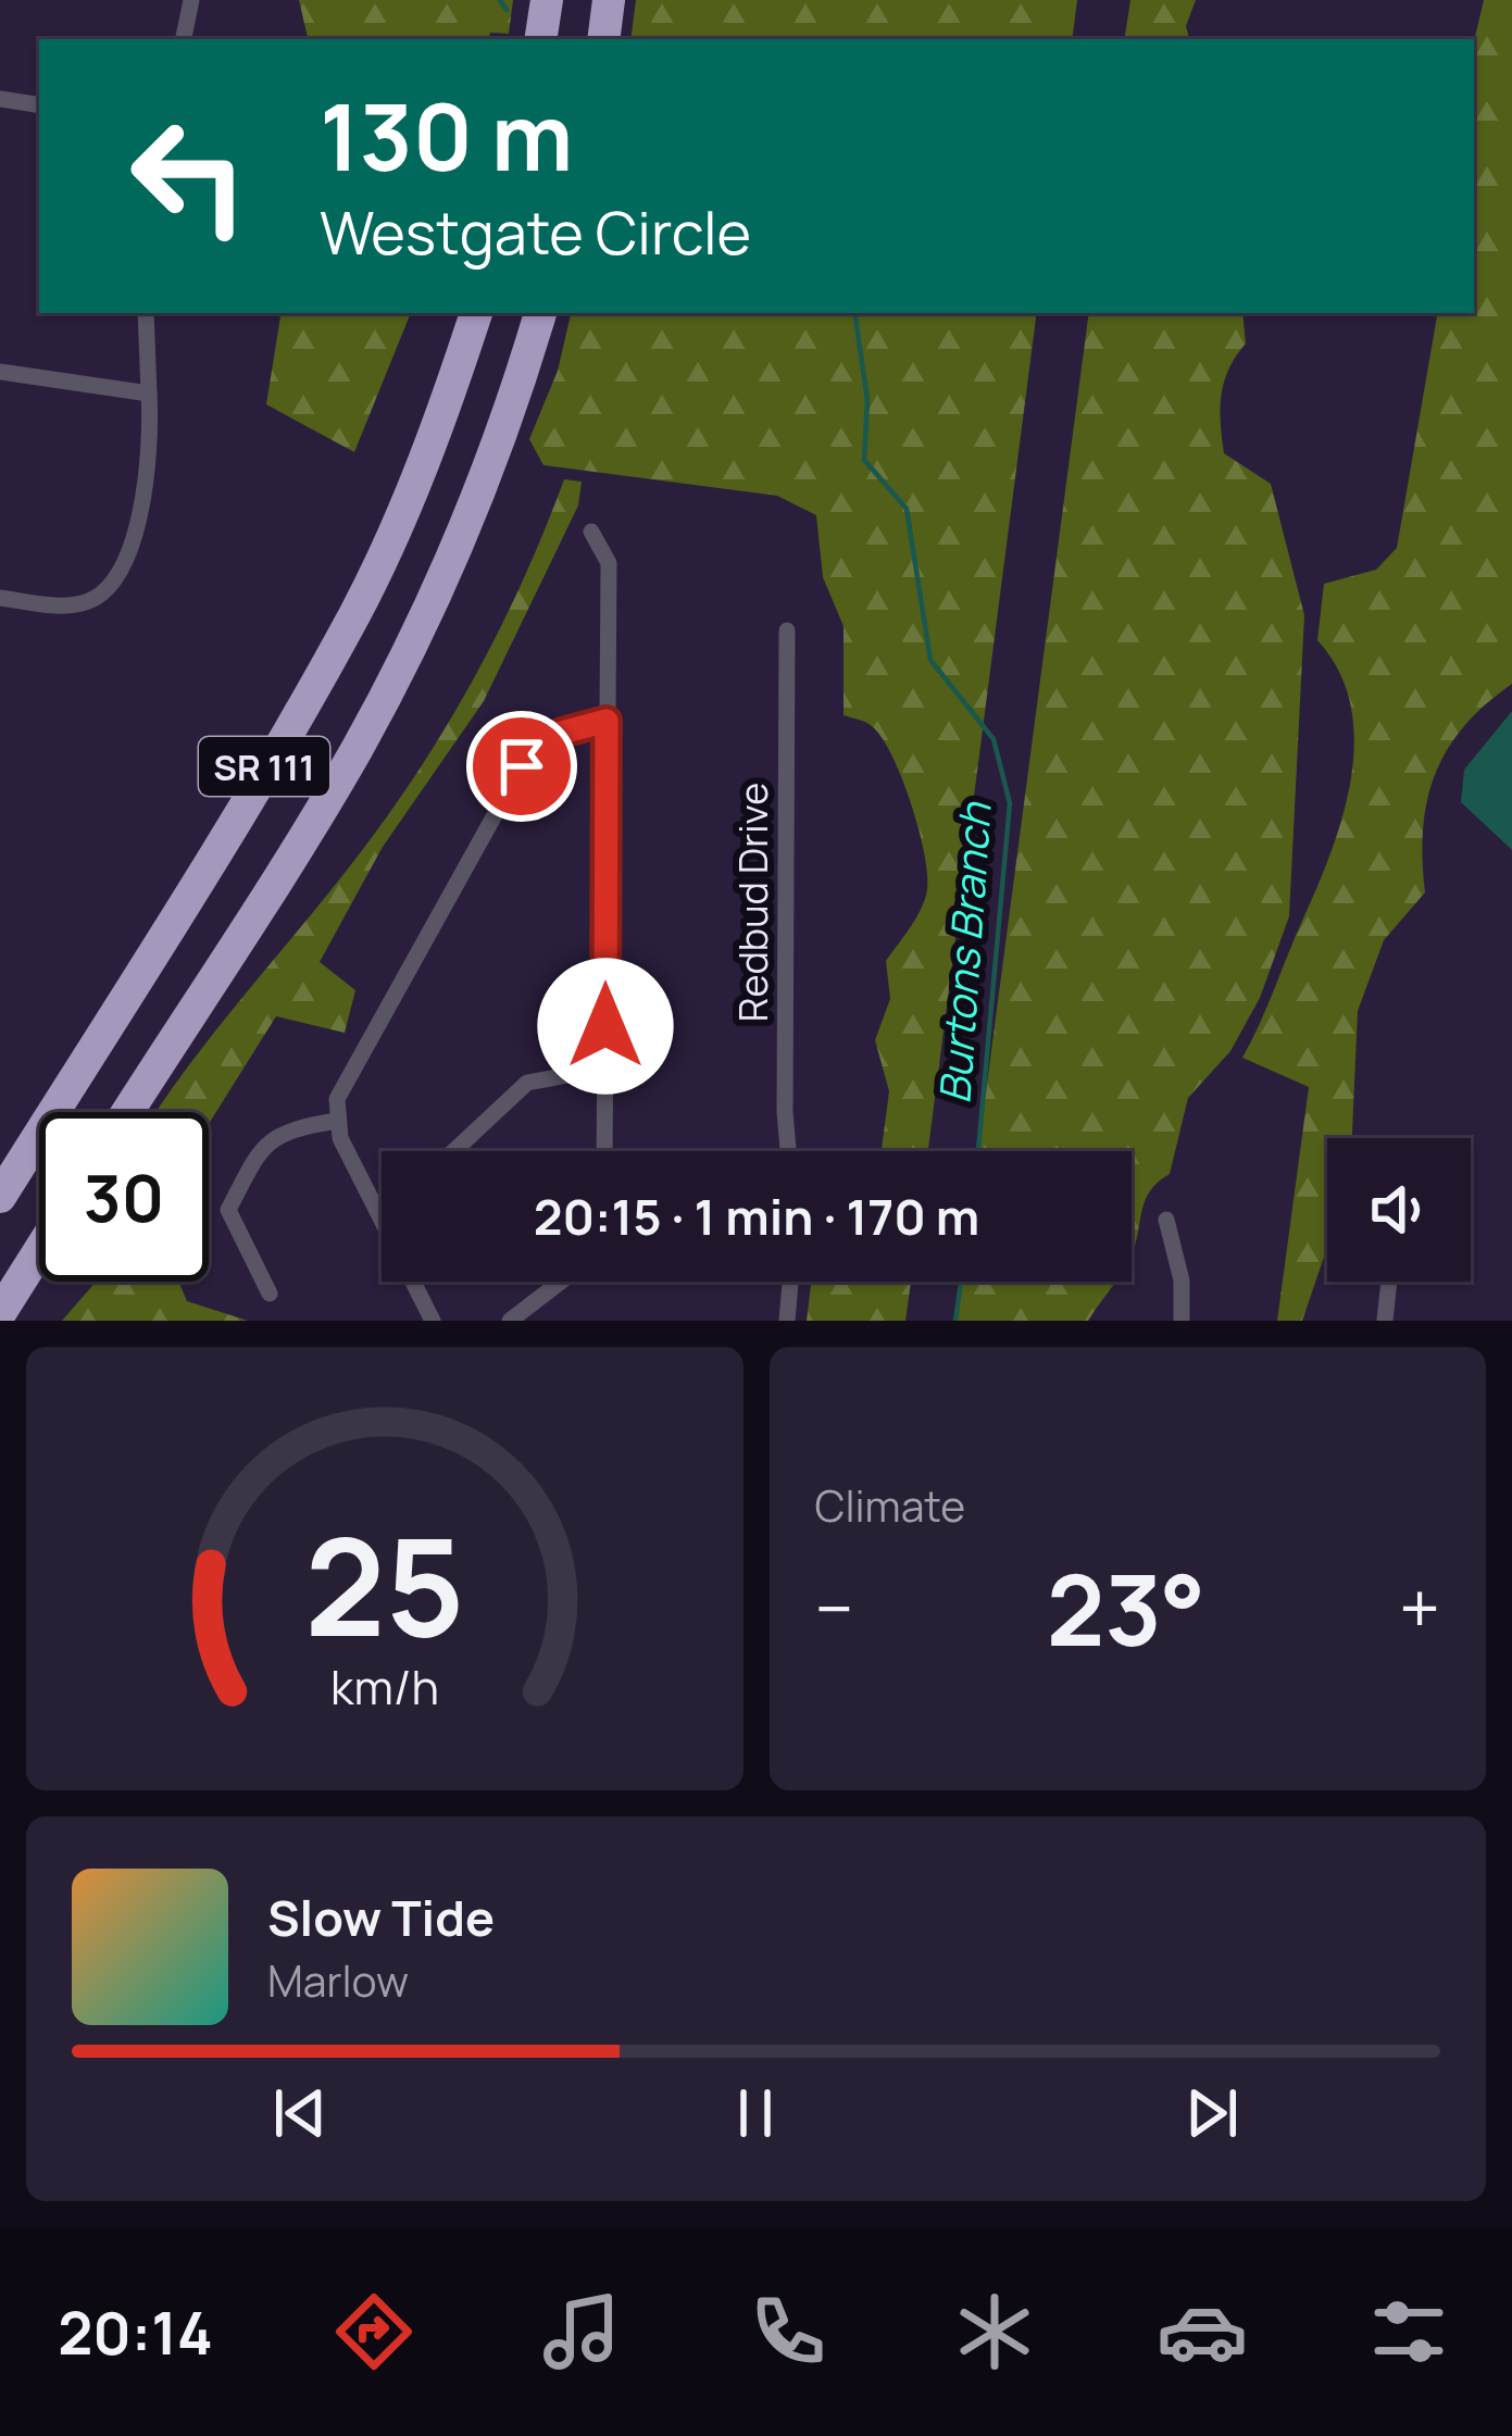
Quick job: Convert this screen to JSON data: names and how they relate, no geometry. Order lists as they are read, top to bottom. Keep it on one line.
{"streets":{"highway":["SR 111"],"street":["Redbud Drive"]},"water":["Burtons Branch"],"page":{"turn":["130 m","Westgate Circle"],"limit":"30","trip":"20:15 · 1 min · 170 m","tile":"Climate","heat":["−","23°","+"],"song":["Slow Tide","Marlow"],"tabs":"20:14","gauge":["25","km/h"]}}
